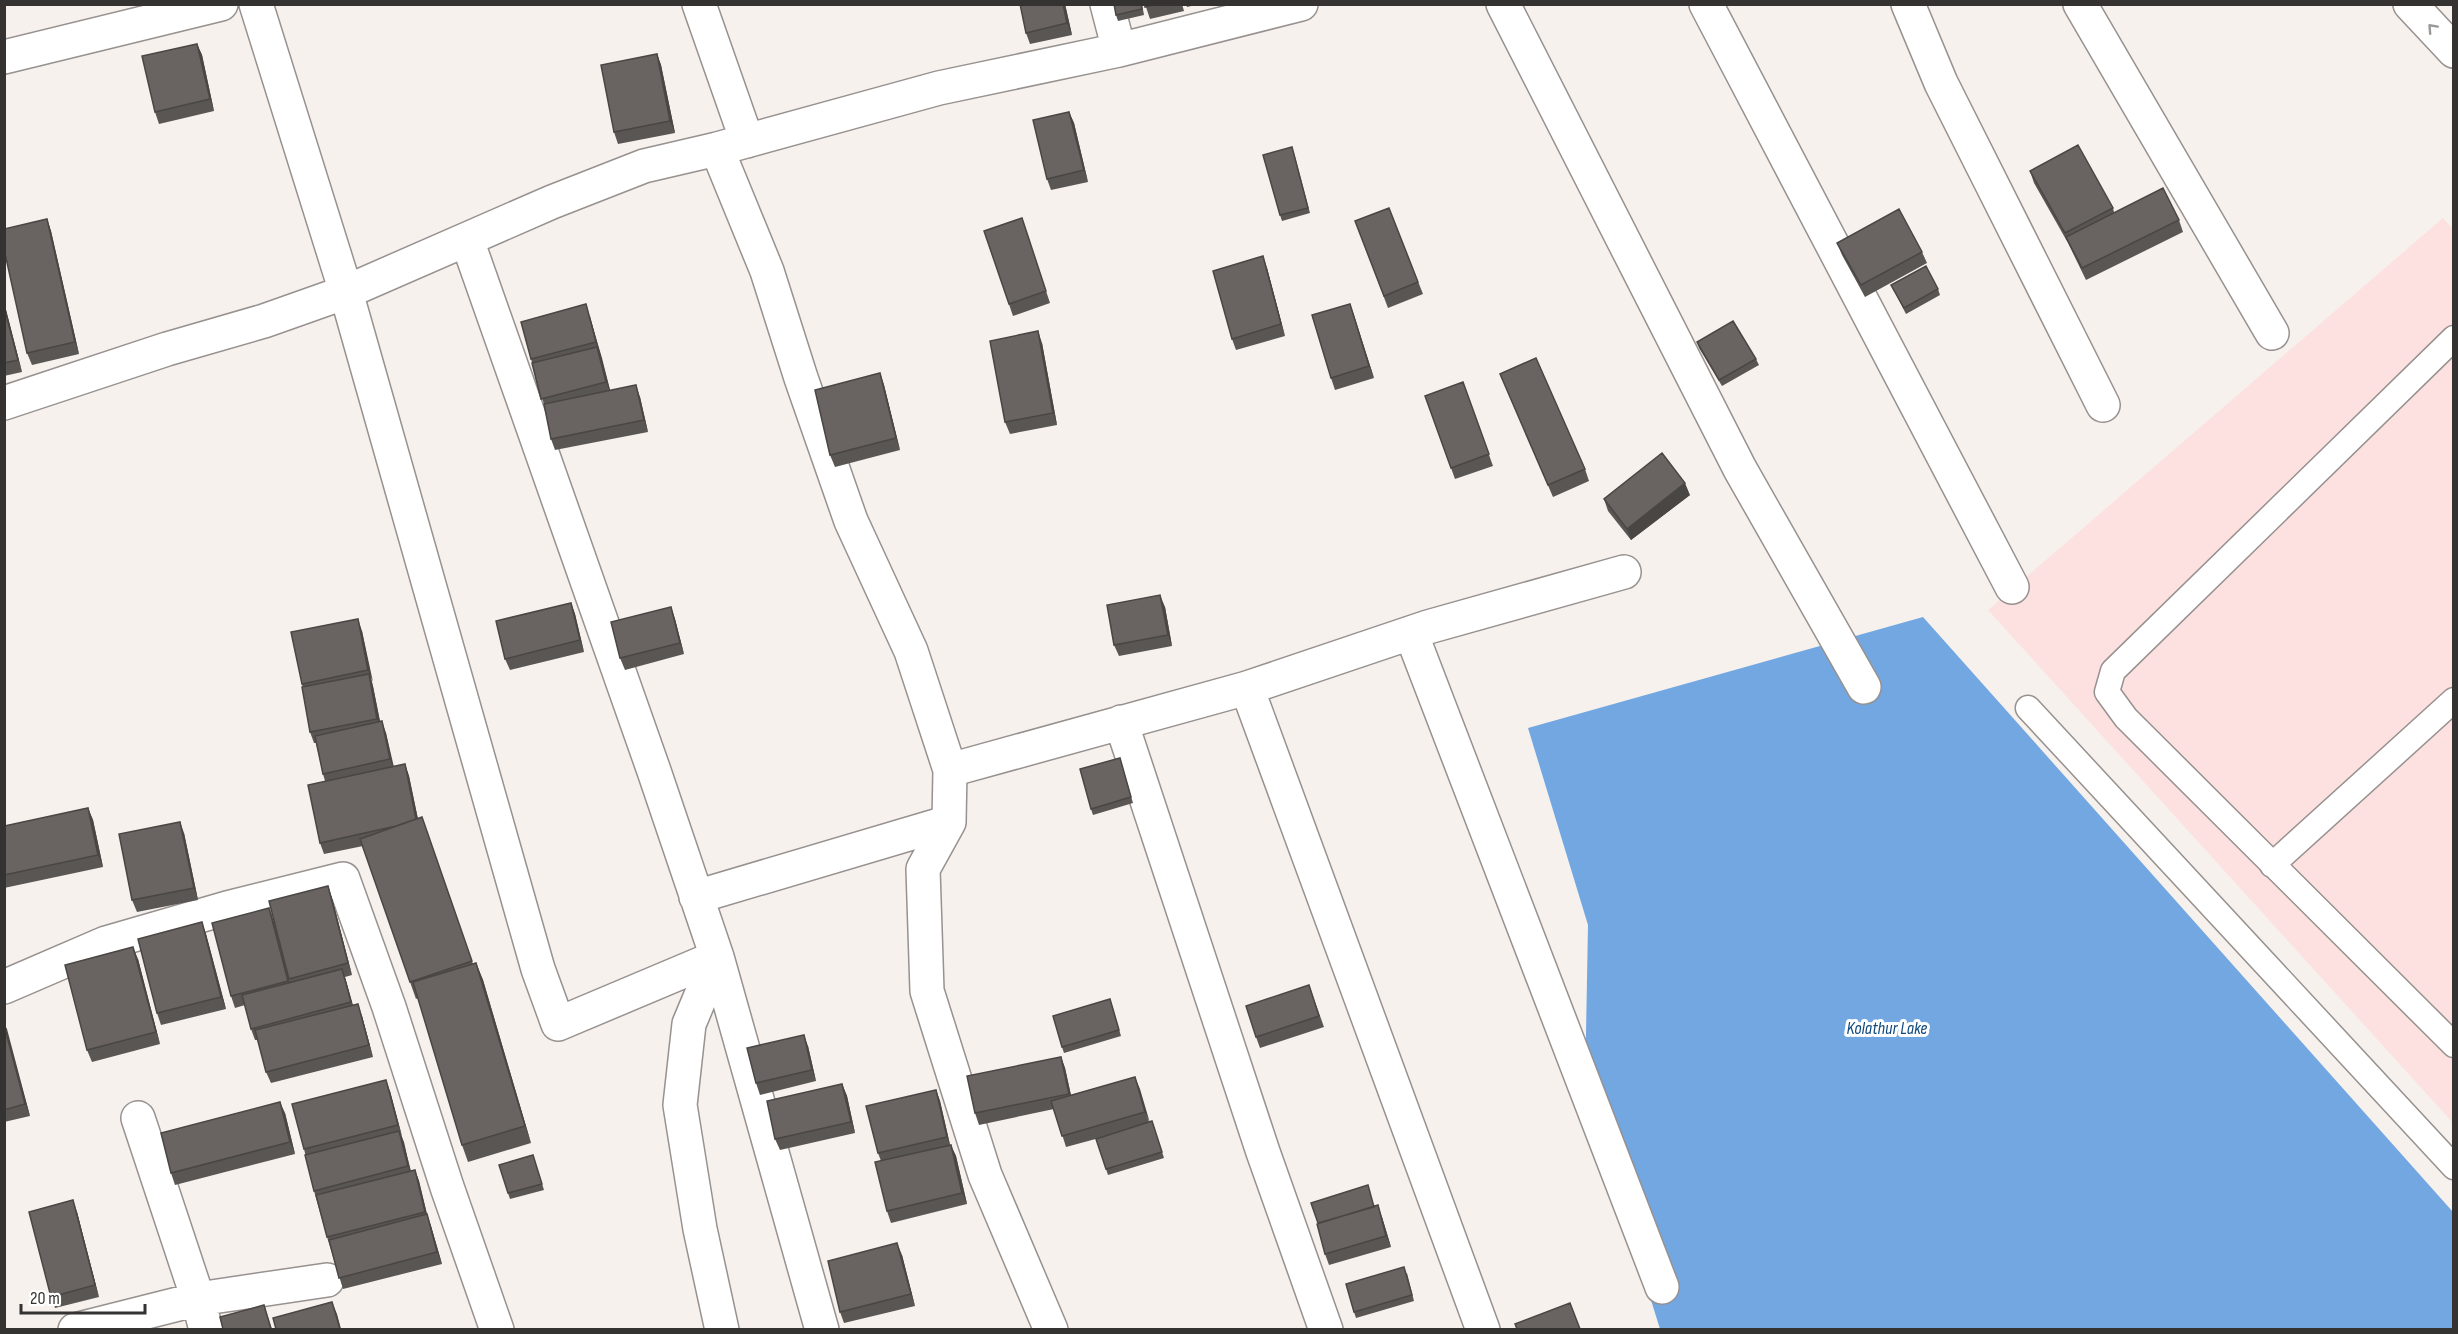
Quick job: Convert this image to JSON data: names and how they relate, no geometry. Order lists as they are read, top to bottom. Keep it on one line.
{"water":["Kolathur Lake"],"scale_bar":"20 m"}
